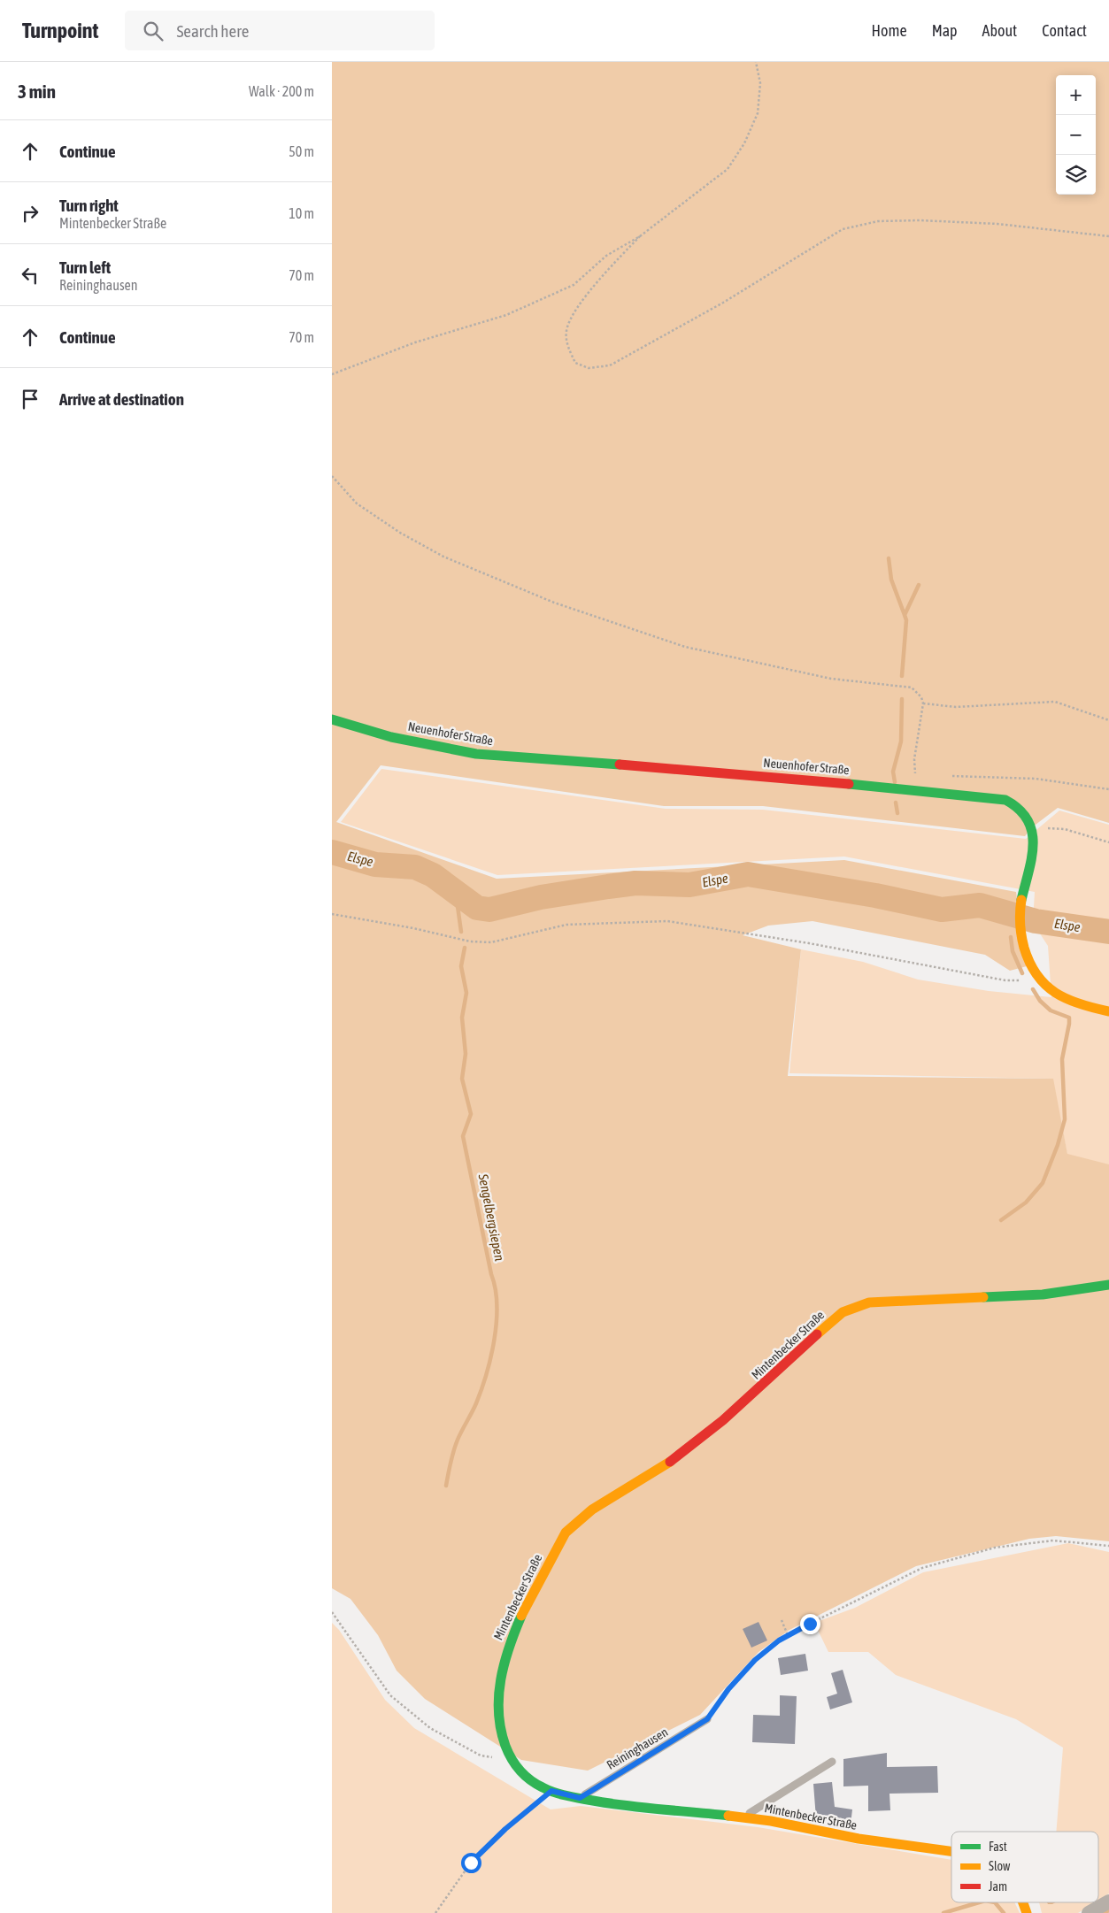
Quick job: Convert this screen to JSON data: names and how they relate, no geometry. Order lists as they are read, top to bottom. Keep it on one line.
{"streets":{"street":["Neuenhofer Straße","Mintenbecker Straße"],"lane":["Reininghausen"]},"crossings":[["Mintenbecker Straße","Reininghausen"]],"water":["Elspe","Sengelbergsiepen"],"legend":["Fast","Slow","Jam"],"page":{"header":"Turnpoint","search":"Search here","nav":["Home","Map","About","Contact"],"heading":["3 min","Walk · 200 m"],"map_buttons":["+","−"],"list":[["Continue","50 m"],["Turn right","Mintenbecker Straße","10 m"],["Turn left","Reininghausen","70 m"],["Continue","70 m"],"Arrive at destination"]}}
